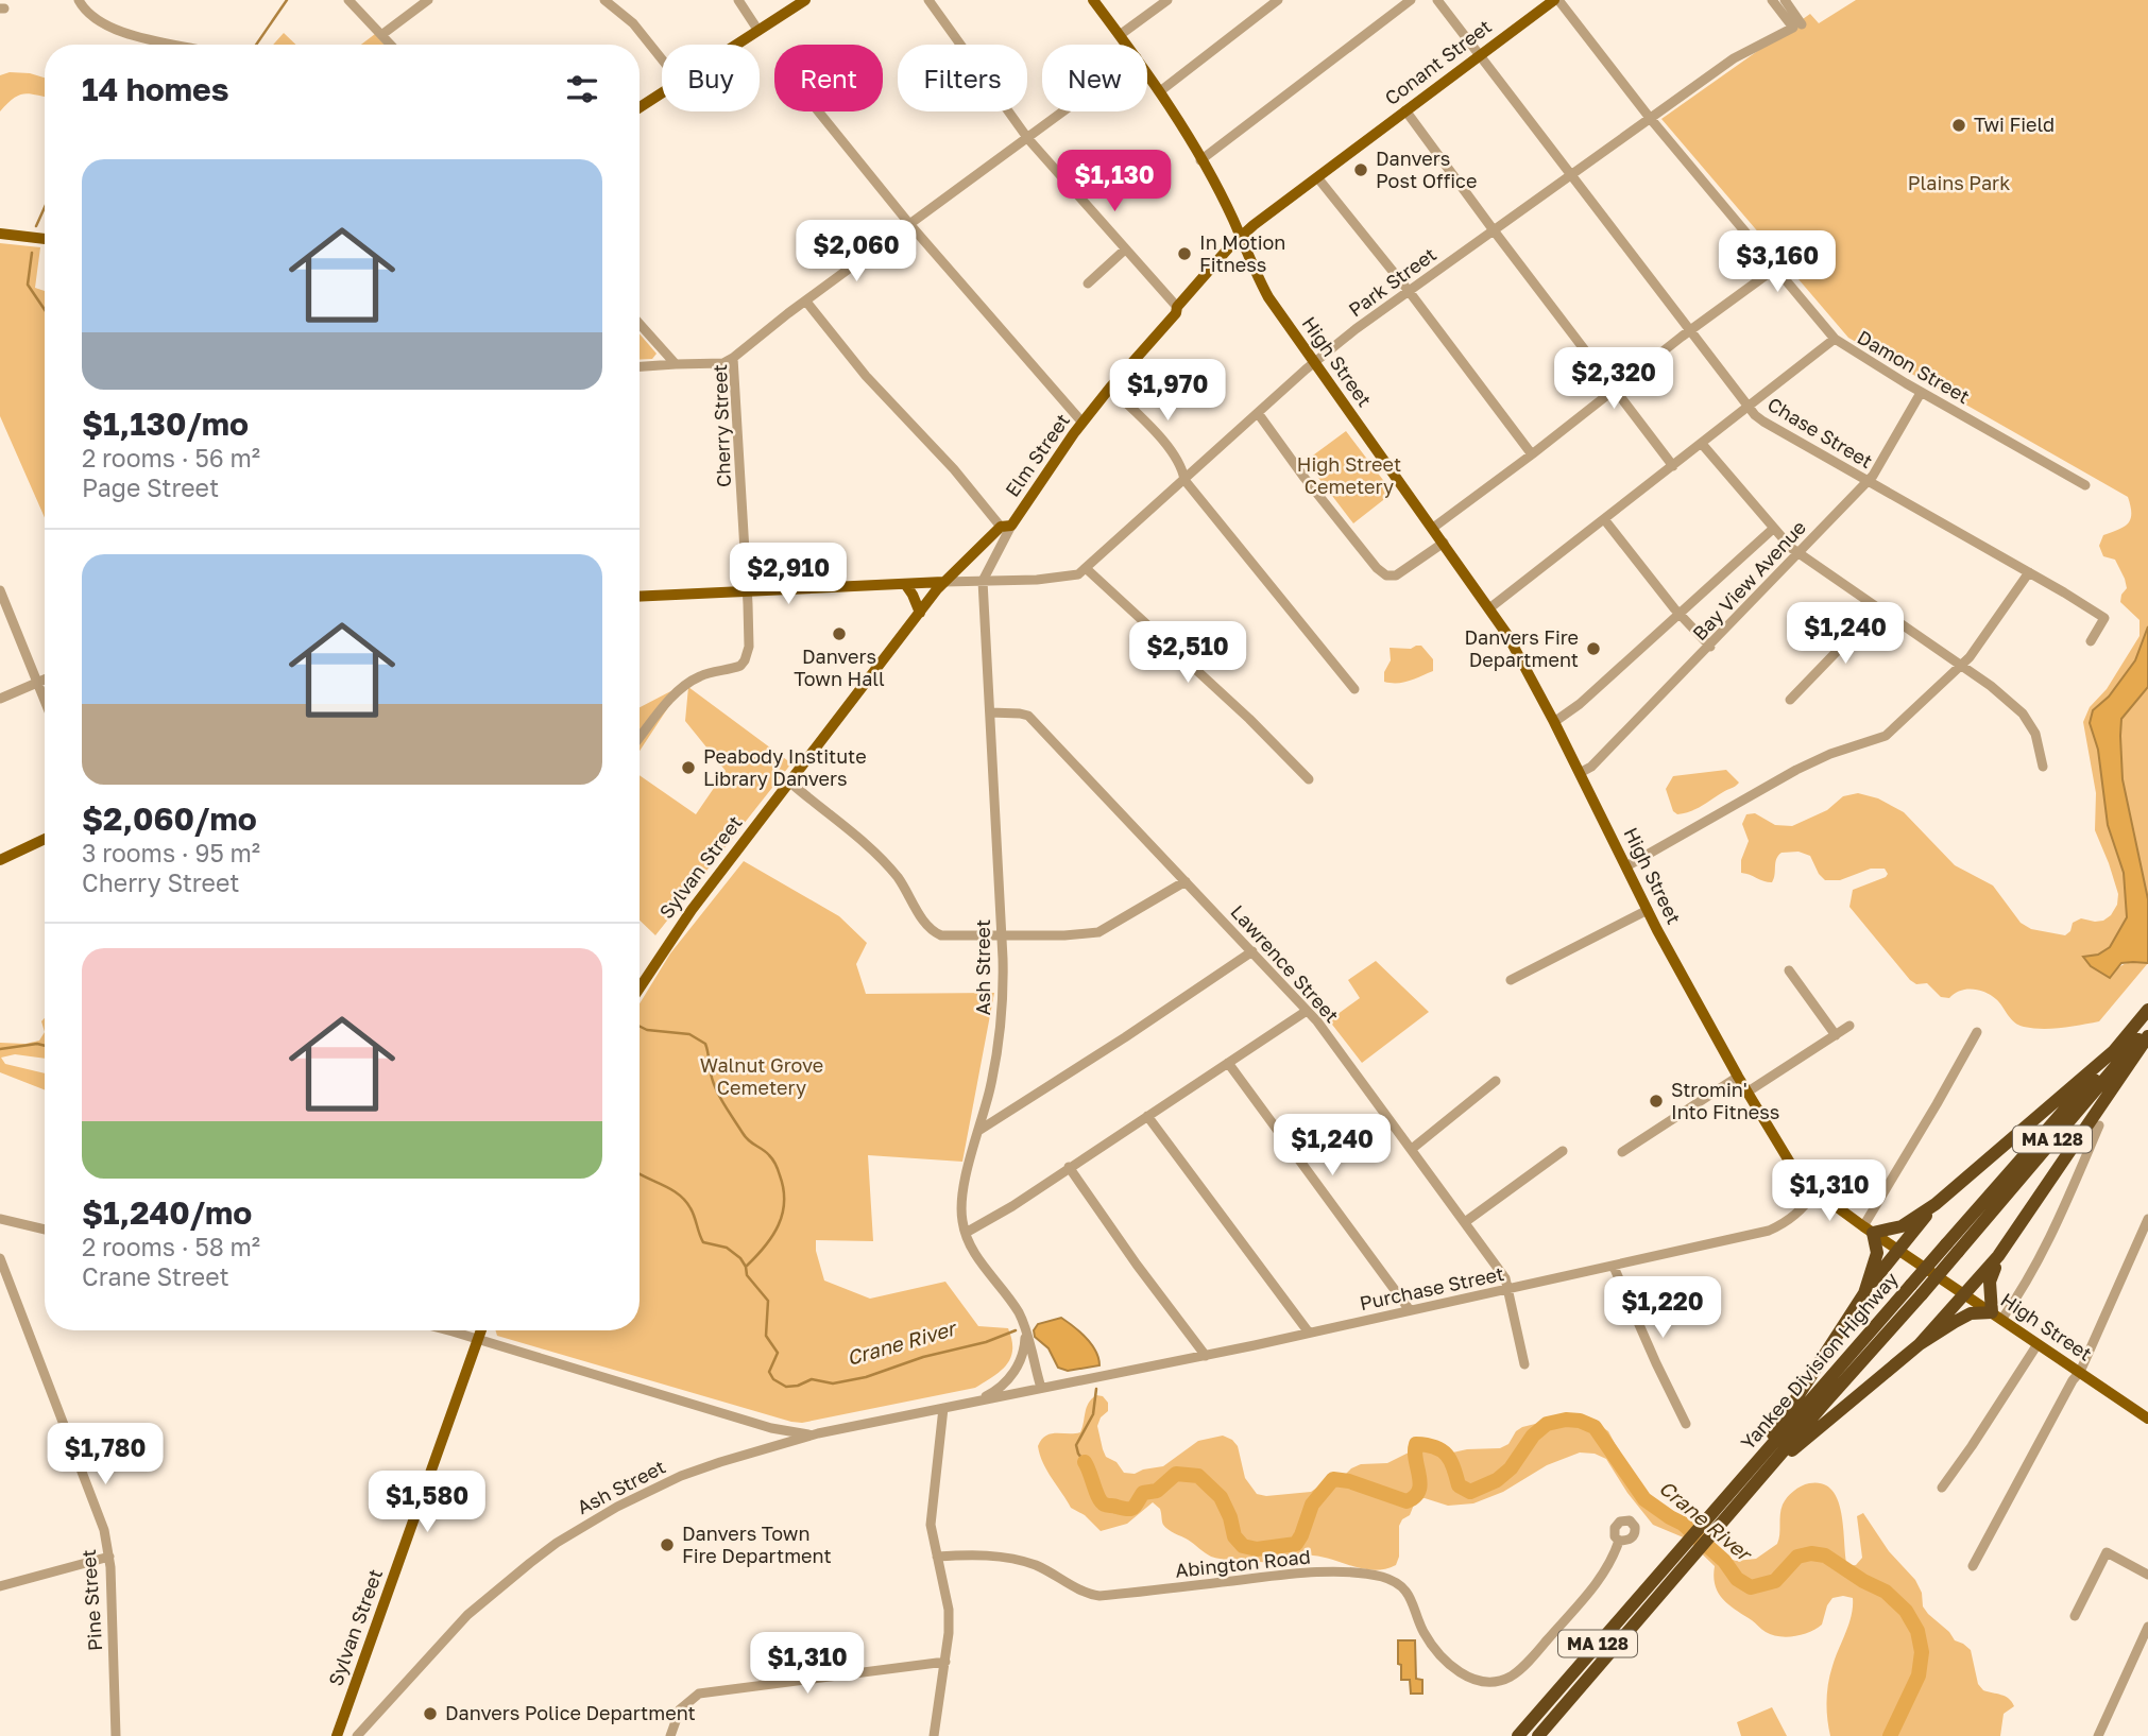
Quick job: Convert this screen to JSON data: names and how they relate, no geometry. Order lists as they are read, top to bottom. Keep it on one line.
{"streets":{"highway":["MA 128","Yankee Division Highway"],"main road":["Conant Street","High Street","Elm Street","Sylvan Street"],"street":["Park Street","Damon Street","Cherry Street","Chase Street","Bay View Avenue","Lawrence Street","Ash Street","Purchase Street","Abington Road","Pine Street"]},"crossings":[["Conant Street","High Street"],["Conant Street","Damon Street"],["Conant Street","Chase Street"],["Conant Street","Elm Street"],["Park Street","High Street"],["Park Street","Damon Street"],["Park Street","Chase Street"],["Park Street","Elm Street"],["Park Street","Sylvan Street"],["Park Street","Ash Street"],["High Street","Elm Street"],["High Street","Bay View Avenue"],["High Street","Purchase Street"],["Damon Street","Bay View Avenue"],["Chase Street","Bay View Avenue"],["Elm Street","Sylvan Street"],["Lawrence Street","Ash Street"],["Lawrence Street","Purchase Street"],["Ash Street","Purchase Street"]],"water":["Crane River"],"parks":["Plains Park","High Street Cemetery","Walnut Grove Cemetery"],"places":["Twi Field","Danvers Post Office","In Motion Fitness","Danvers Town Hall","Danvers Fire Department","Peabody Institute Library Danvers","Stromin' Into Fitness","Danvers Town Fire Department","Danvers Police Department"],"page":{"chip":["Buy","Rent","Filters","New"],"heading":"14 homes","list":[{"name":"$1,130/mo","note":"2 rooms · 56 m² · Page Street"},{"name":"$2,060/mo","note":"3 rooms · 95 m² · Cherry Street"},{"name":"$1,240/mo","note":"2 rooms · 58 m² · Crane Street"}],"price":["$1,130","$2,060","$3,160","$2,320","$1,970","$2,910","$1,240","$2,510","$1,240","$1,310","$1,220","$1,780","$1,580","$1,310"]}}
